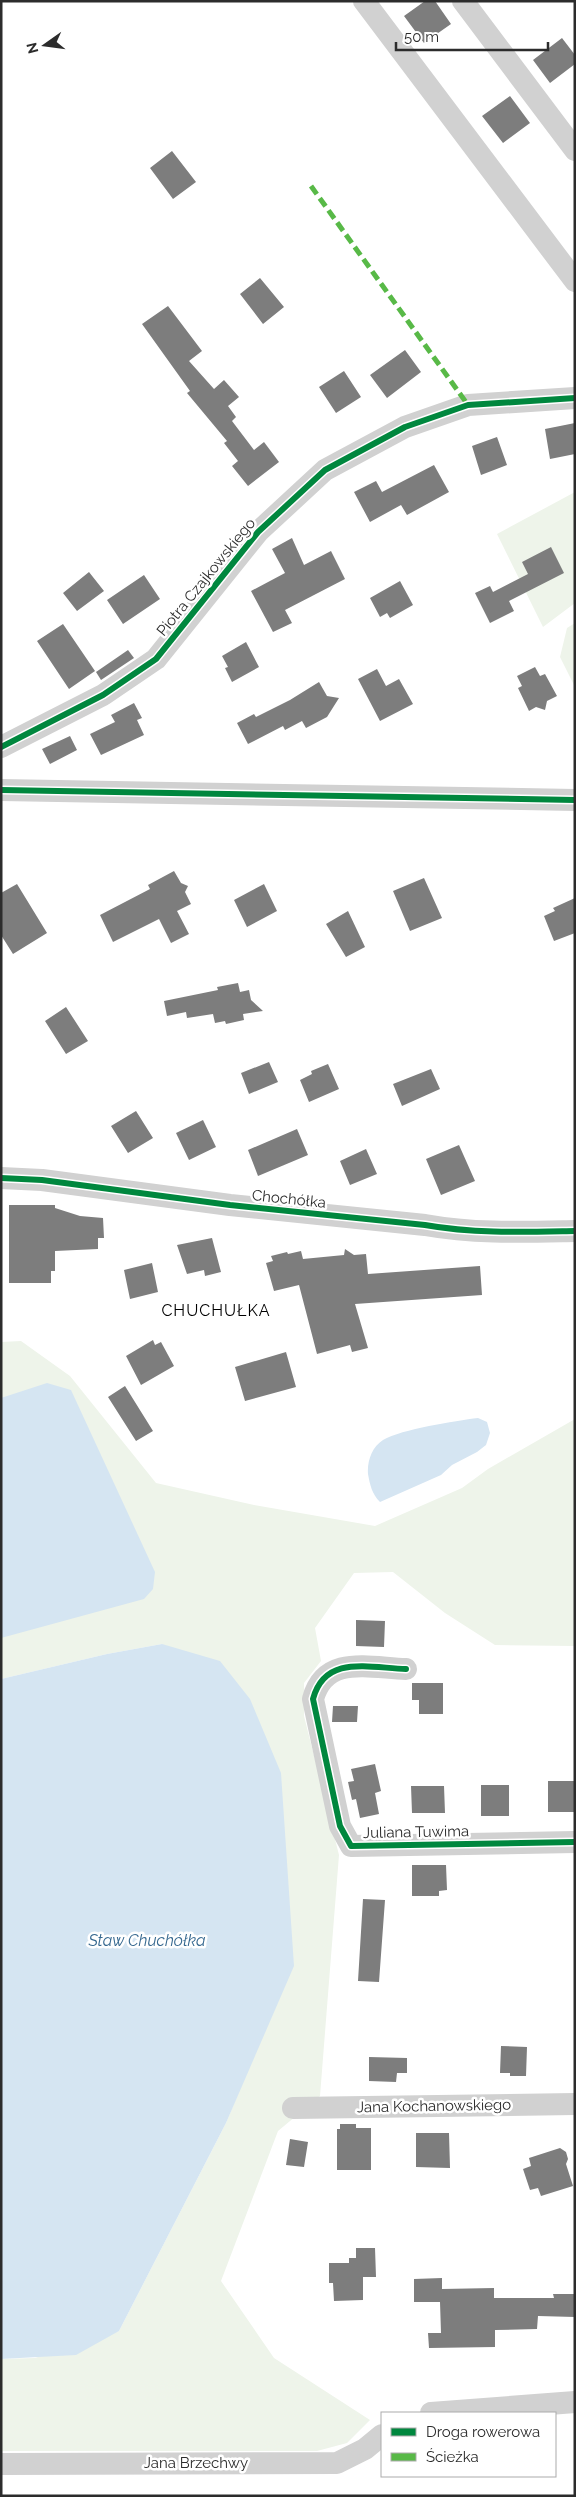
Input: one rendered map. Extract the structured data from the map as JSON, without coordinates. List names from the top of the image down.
{
  "streets": {
    "street": [
      "Piotra Czajkowskiego",
      "Chochółka",
      "Juliana Tuwima",
      "Jana Kochanowskiego",
      "Jana Brzechwy"
    ]
  },
  "districts": ["CHUCHUŁKA"],
  "water": ["Staw Chuchółka"],
  "legend": ["Droga rowerowa", "Ścieżka"],
  "scale_bar": "50 m",
  "north": "left"
}
